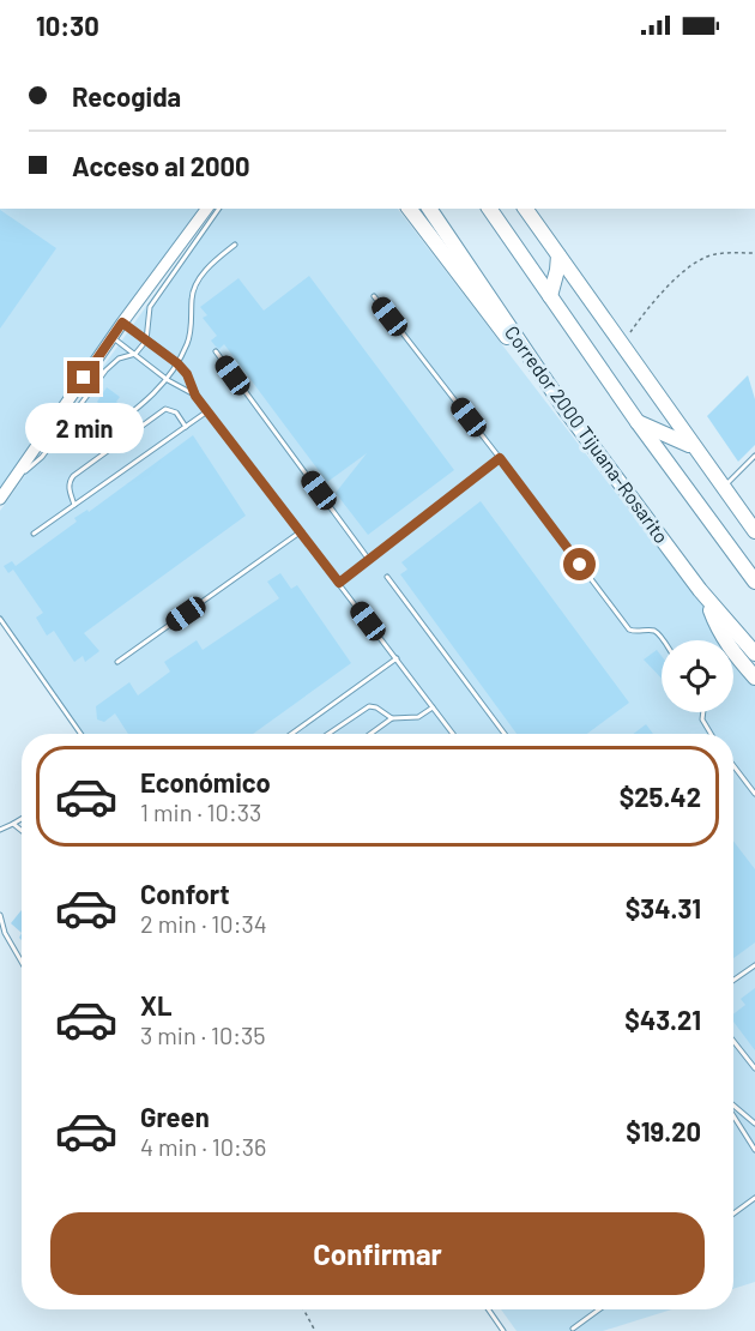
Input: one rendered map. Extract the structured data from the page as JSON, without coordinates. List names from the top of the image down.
{
  "streets": {
    "highway": ["Corredor 2000 Tijuana-Rosarito"]
  },
  "page": {
    "status": "10:30",
    "banner": ["Recogida", "Acceso al 2000"],
    "bubble": "2 min",
    "list": [
      {
        "name": "Económico",
        "note": "1 min · 10:33",
        "value": "$25.42"
      },
      {
        "name": "Confort",
        "note": "2 min · 10:34",
        "value": "$34.31"
      },
      {
        "name": "XL",
        "note": "3 min · 10:35",
        "value": "$43.21"
      },
      {
        "name": "Green",
        "note": "4 min · 10:36",
        "value": "$19.20"
      }
    ],
    "buttons": "Confirmar"
  }
}
